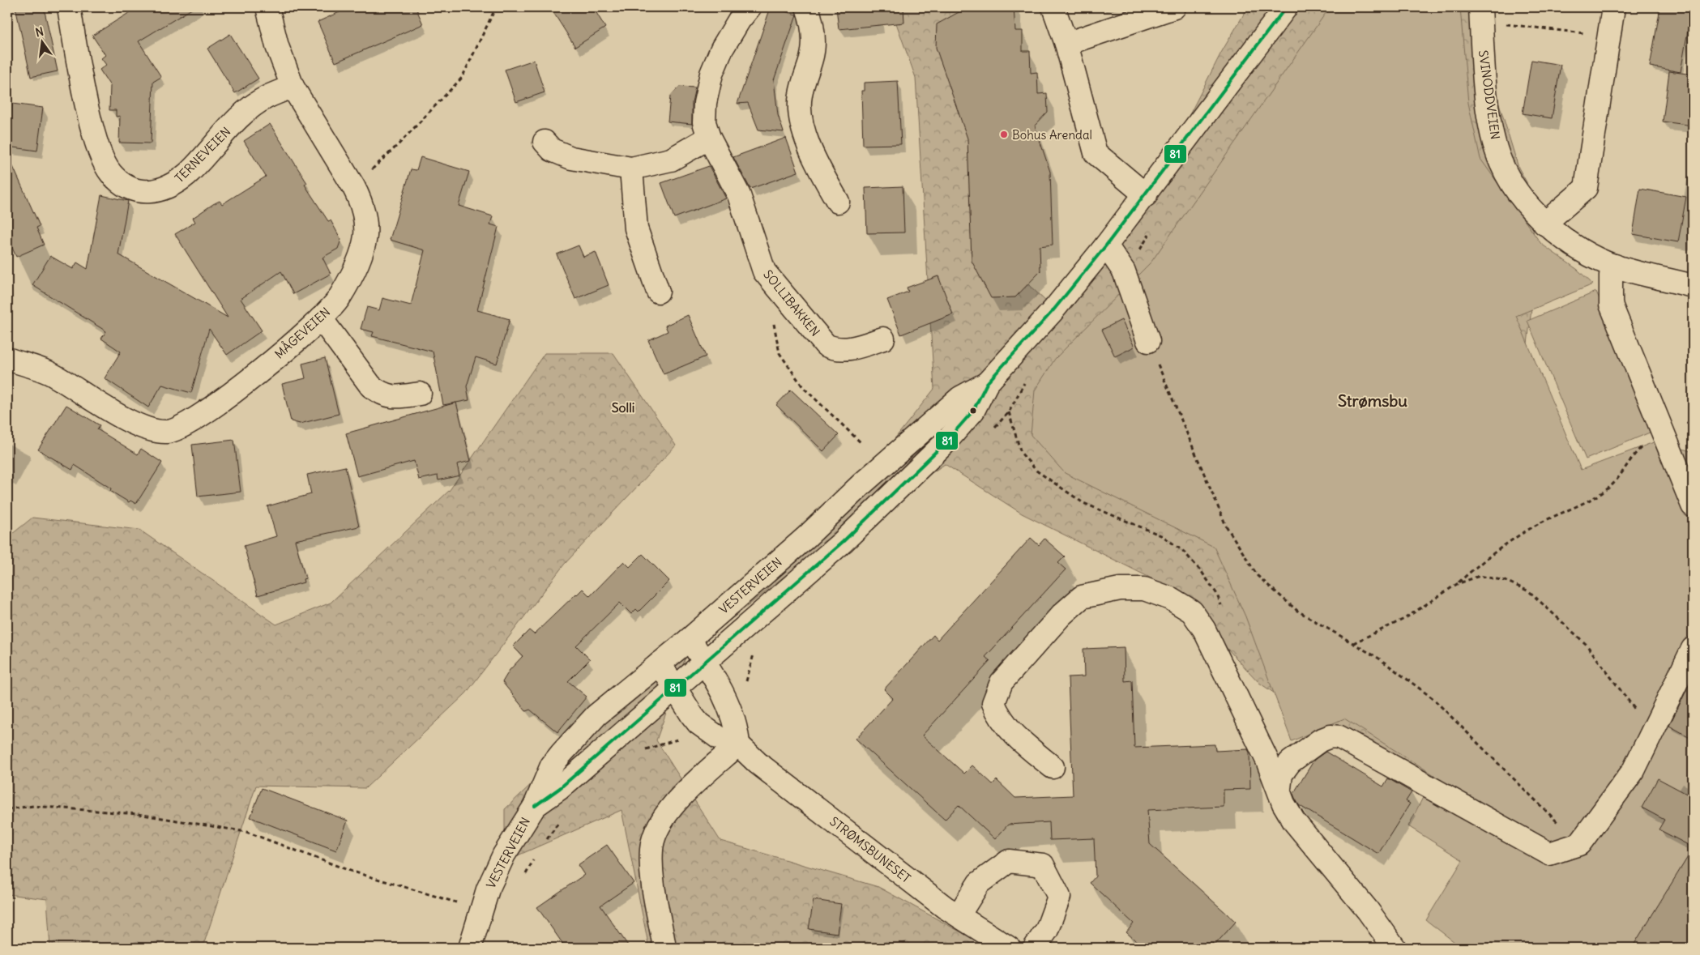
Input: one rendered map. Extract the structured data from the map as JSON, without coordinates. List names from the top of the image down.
{
  "streets": {
    "street": [
      "SVINODDVEIEN",
      "TERNEVEIEN",
      "SOLLIBAKKEN",
      "MÅGEVEIEN",
      "VESTERVEIEN",
      "STRØMSBUNESET"
    ]
  },
  "crossings": [
    ["TERNEVEIEN", "MÅGEVEIEN"],
    ["VESTERVEIEN", "STRØMSBUNESET"]
  ],
  "districts": ["Strømsbu", "Solli"],
  "places": ["Bohus Arendal"],
  "lines": ["transit line 81"],
  "north": "top"
}
